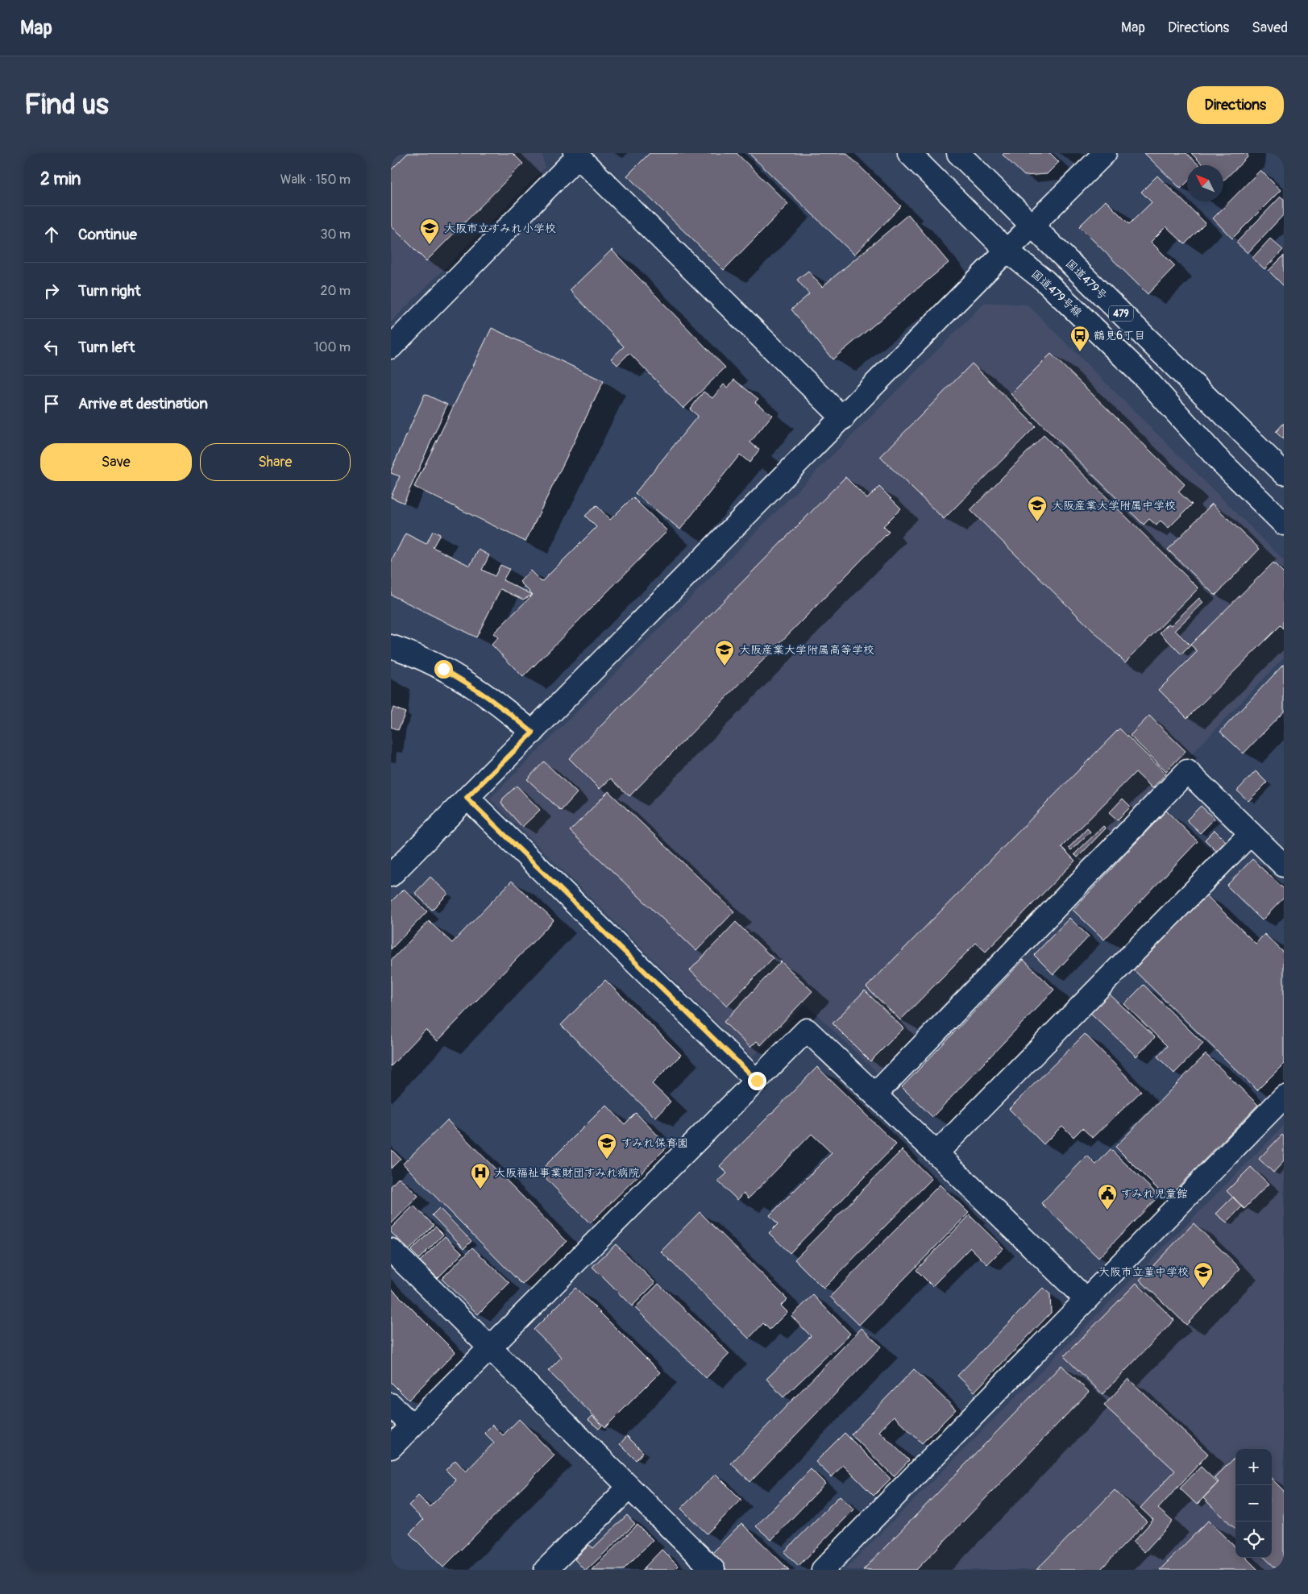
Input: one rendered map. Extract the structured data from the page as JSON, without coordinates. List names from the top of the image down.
{
  "streets": {
    "main road": ["国道479号", "国道479号線", "479"]
  },
  "places": {
    "school or university": [
      "大阪市立すみれ小学校",
      "大阪産業大学附属中学校",
      "大阪産業大学附属高等学校",
      "すみれ保育園",
      "大阪市立菫中学校"
    ],
    "bus stop": ["鶴見6丁目"],
    "hospital": ["大阪福祉事業財団すみれ病院"],
    "public building": ["すみれ児童館"]
  },
  "north": "top left",
  "page": {
    "header": "Map",
    "nav": ["Map", "Directions", "Saved"],
    "buttons": [
      "Directions",
      ["Save", "Share"]
    ],
    "title": "Find us",
    "heading": ["2 min", "Walk · 150 m"],
    "list": [
      ["Continue", "30 m"],
      ["Turn right", "20 m"],
      ["Turn left", "100 m"],
      "Arrive at destination"
    ],
    "map_buttons": ["+", "−"]
  }
}
